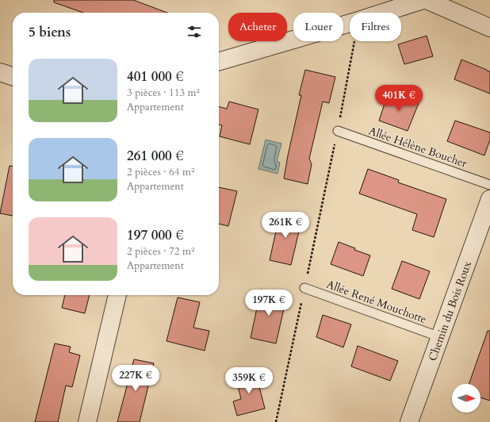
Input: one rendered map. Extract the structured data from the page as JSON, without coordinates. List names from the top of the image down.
{
  "streets": {
    "street": ["Chemin du Bois Roux"],
    "lane": ["Allée Hélène Boucher", "Allée René Mouchotte"]
  },
  "crossings": [
    ["Allée René Mouchotte", "Chemin du Bois Roux"]
  ],
  "north": "right",
  "page": {
    "chip": ["Acheter", "Louer", "Filtres"],
    "heading": "5 biens",
    "list": [
      {
        "name": "401 000 €",
        "note": "3 pièces · 113 m² · Appartement"
      },
      {
        "name": "261 000 €",
        "note": "2 pièces · 64 m² · Appartement"
      },
      {
        "name": "197 000 €",
        "note": "2 pièces · 72 m² · Appartement"
      }
    ],
    "price": [
      "401K €",
      "261K €",
      "197K €",
      "227K €",
      "359K €"
    ]
  }
}
